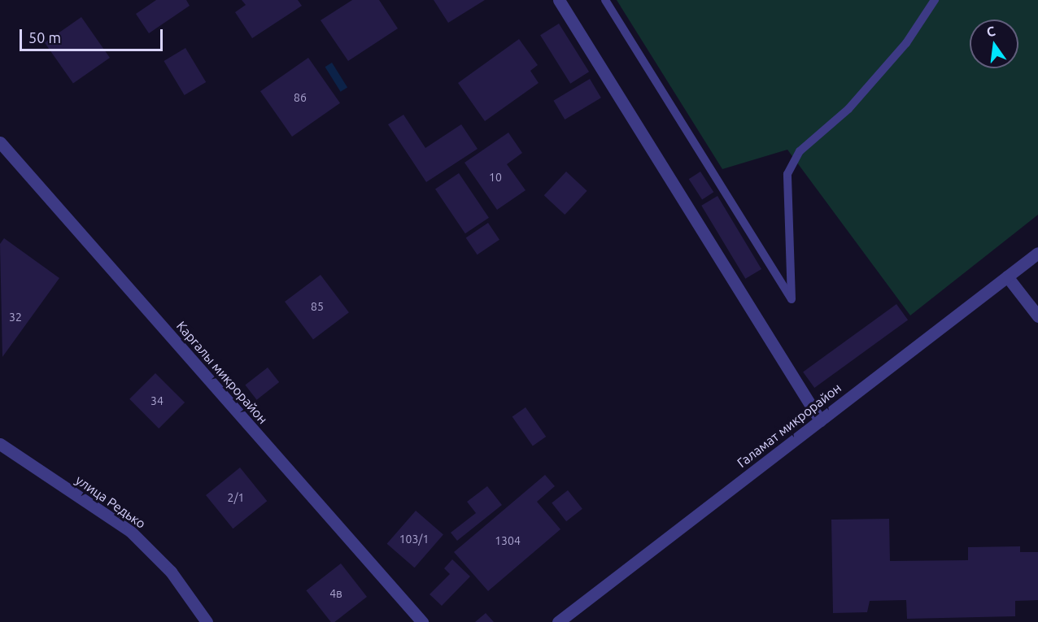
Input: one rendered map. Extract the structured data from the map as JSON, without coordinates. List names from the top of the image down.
{
  "streets": {
    "street": ["Каргалы микрорайон", "Галамат микрорайон", "улица Редько"]
  },
  "house_numbers": [
    "86",
    "10",
    "85",
    "32",
    "34",
    "2/1",
    "103/1",
    "1304",
    "4в"
  ],
  "scale_bar": "50 m",
  "north": "top"
}
